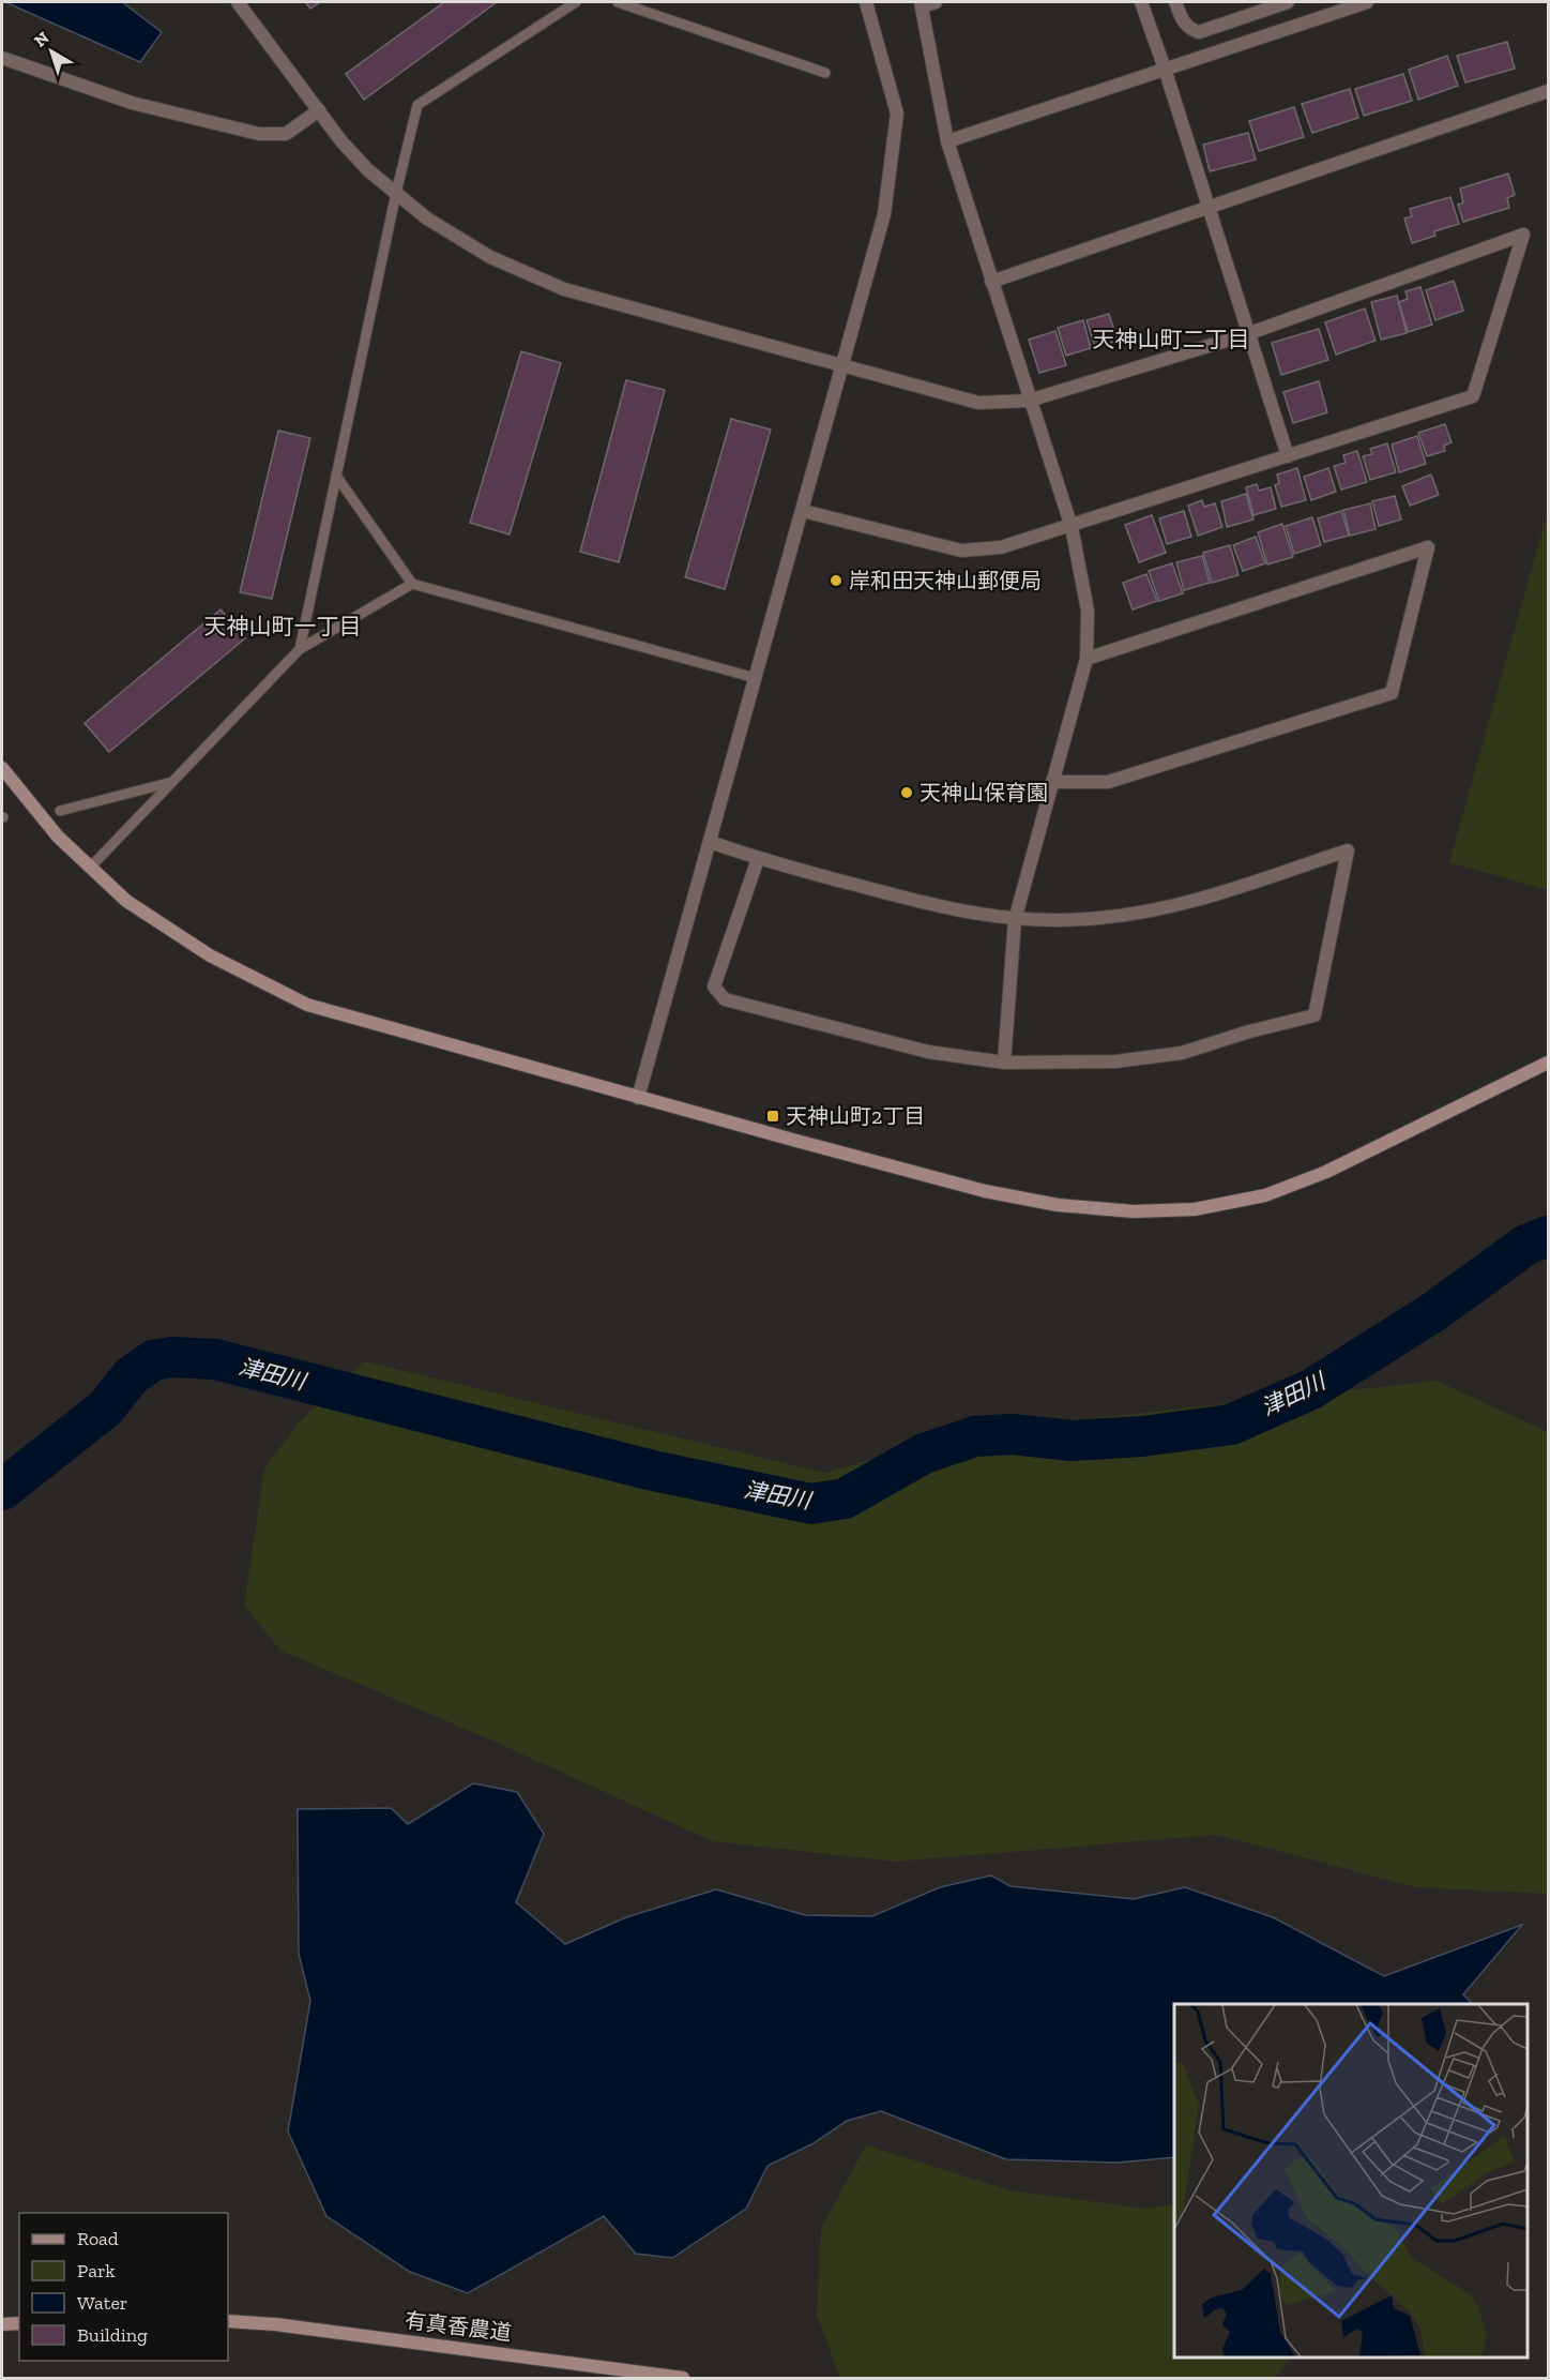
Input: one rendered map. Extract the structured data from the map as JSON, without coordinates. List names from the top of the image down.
{
  "streets": {
    "street": ["有真香農道"]
  },
  "districts": ["天神山町二丁目", "天神山町一丁目"],
  "water": ["津田川"],
  "places": {
    "other": ["岸和田天神山郵便局", "天神山保育園"],
    "transit": ["天神山町2丁目"]
  },
  "legend": [
    "Road",
    "Park",
    "Water",
    "Building"
  ],
  "north": "top left"
}
